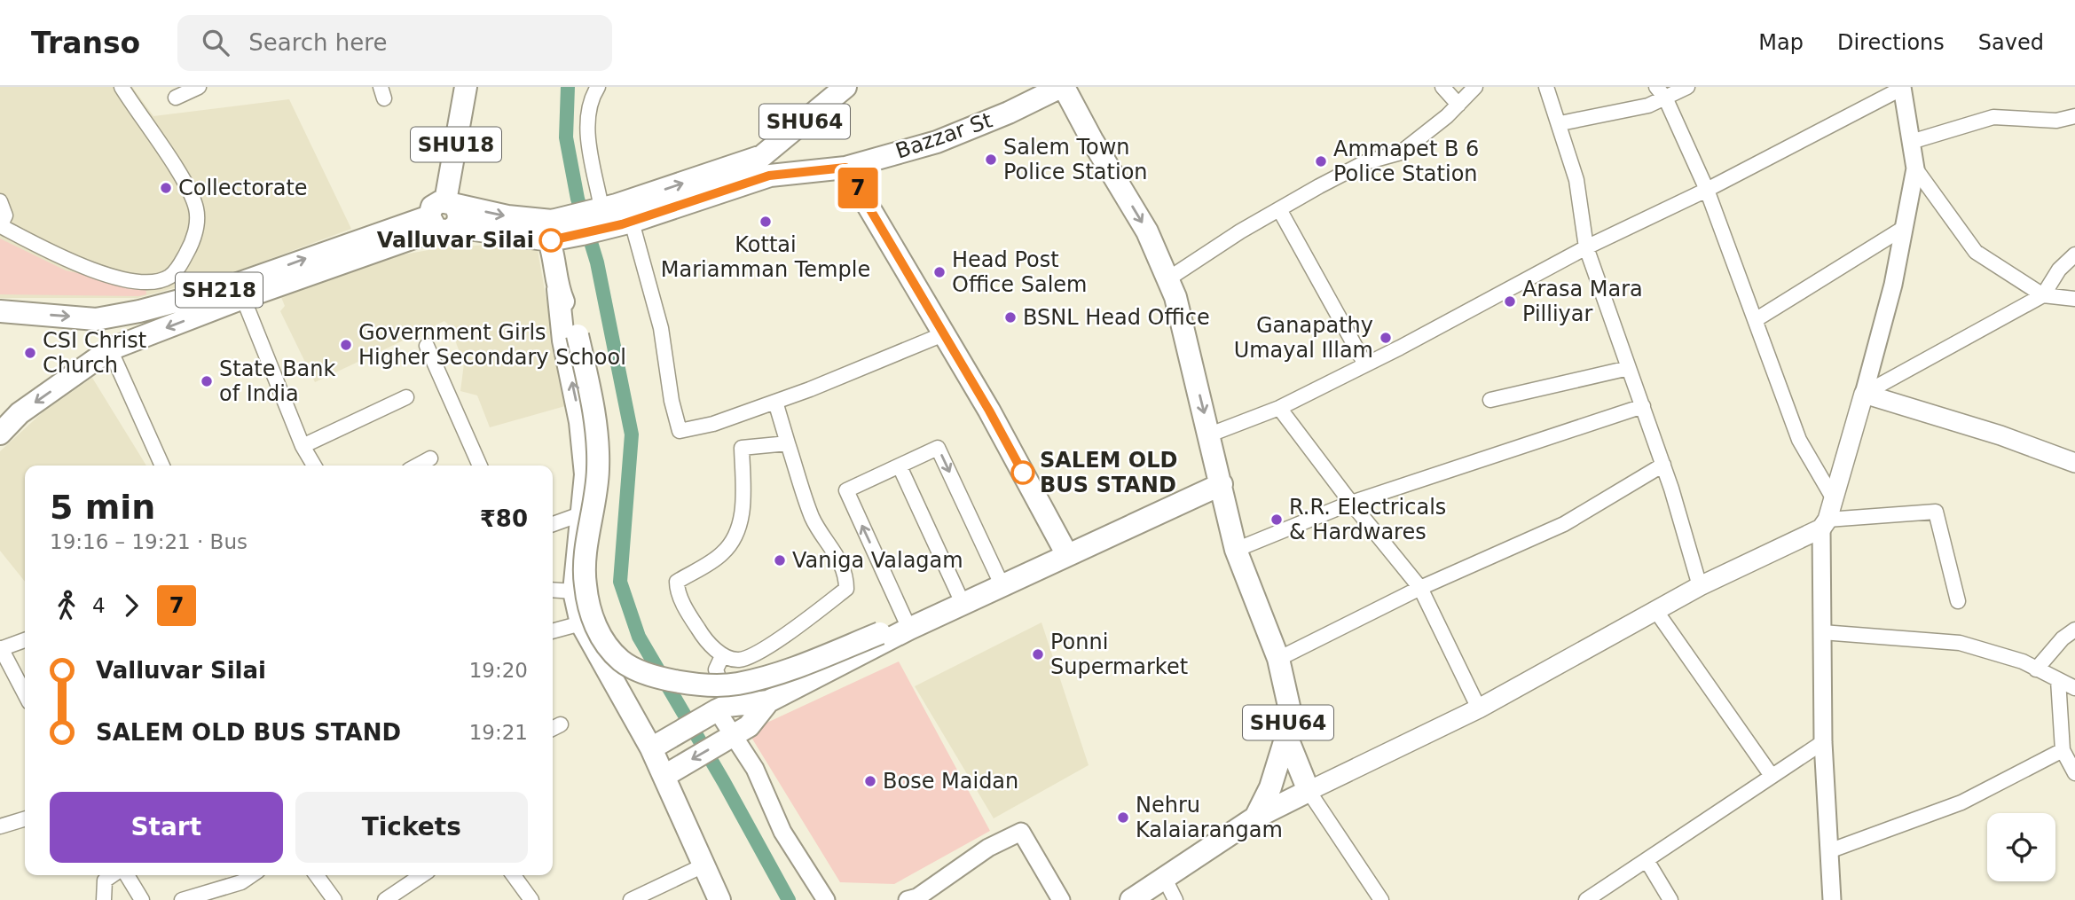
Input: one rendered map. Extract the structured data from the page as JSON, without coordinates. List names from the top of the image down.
{
  "streets": {
    "main road": [
      "SHU64",
      "Bazzar St",
      "SHU18",
      "SH218"
    ]
  },
  "crossings": [
    ["SHU64", "Bazzar St"],
    ["SHU64", "SH218"],
    ["SHU18", "SH218"]
  ],
  "places": [
    "Salem Town Police Station",
    "Ammapet B 6 Police Station",
    "Collectorate",
    "Kottai Mariamman Temple",
    "Valluvar Silai",
    "Head Post Office Salem",
    "Arasa Mara Pilliyar",
    "BSNL Head Office",
    "Ganapathy Umayal Illam",
    "Government Girls Higher Secondary School",
    "CSI Christ Church",
    "State Bank of India",
    "SALEM OLD BUS STAND",
    "R.R. Electricals & Hardwares",
    "Vaniga Valagam",
    "Ponni Supermarket",
    "Bose Maidan",
    "Nehru Kalaiarangam"
  ],
  "lines": ["bus line 7"],
  "page": {
    "header": "Transo",
    "search": "Search here",
    "nav": ["Map", "Directions", "Saved"],
    "on_map": "7",
    "heading": ["5 min", "19:16 – 19:21 · Bus", "₹80"],
    "legs": ["4", "7"],
    "list": [
      {
        "name": "Valluvar Silai",
        "value": "19:20"
      },
      {
        "name": "SALEM OLD BUS STAND",
        "value": "19:21"
      }
    ],
    "buttons": ["Start", "Tickets"]
  }
}
